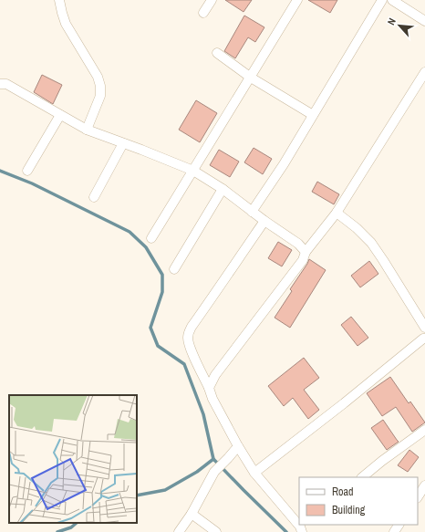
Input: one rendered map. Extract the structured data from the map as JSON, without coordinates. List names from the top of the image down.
{
  "legend": ["Road", "Building"],
  "north": "top left"
}
